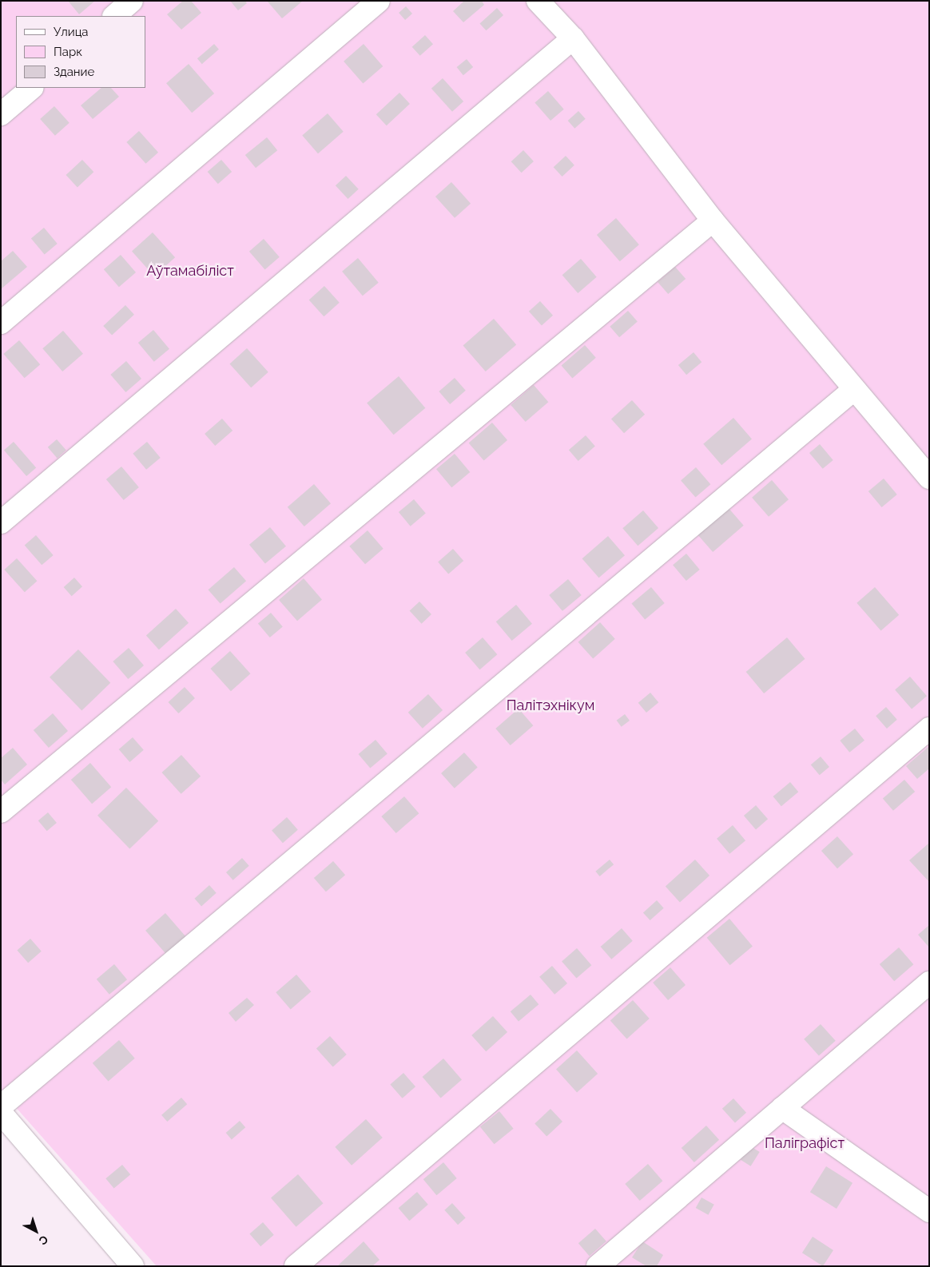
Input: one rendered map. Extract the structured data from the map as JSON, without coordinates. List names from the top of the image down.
{
  "parks": ["Аўтамабіліст", "Палітэхнікум", "Паліграфіст"],
  "legend": ["Улица", "Парк", "Здание"],
  "north": "bottom right"
}
